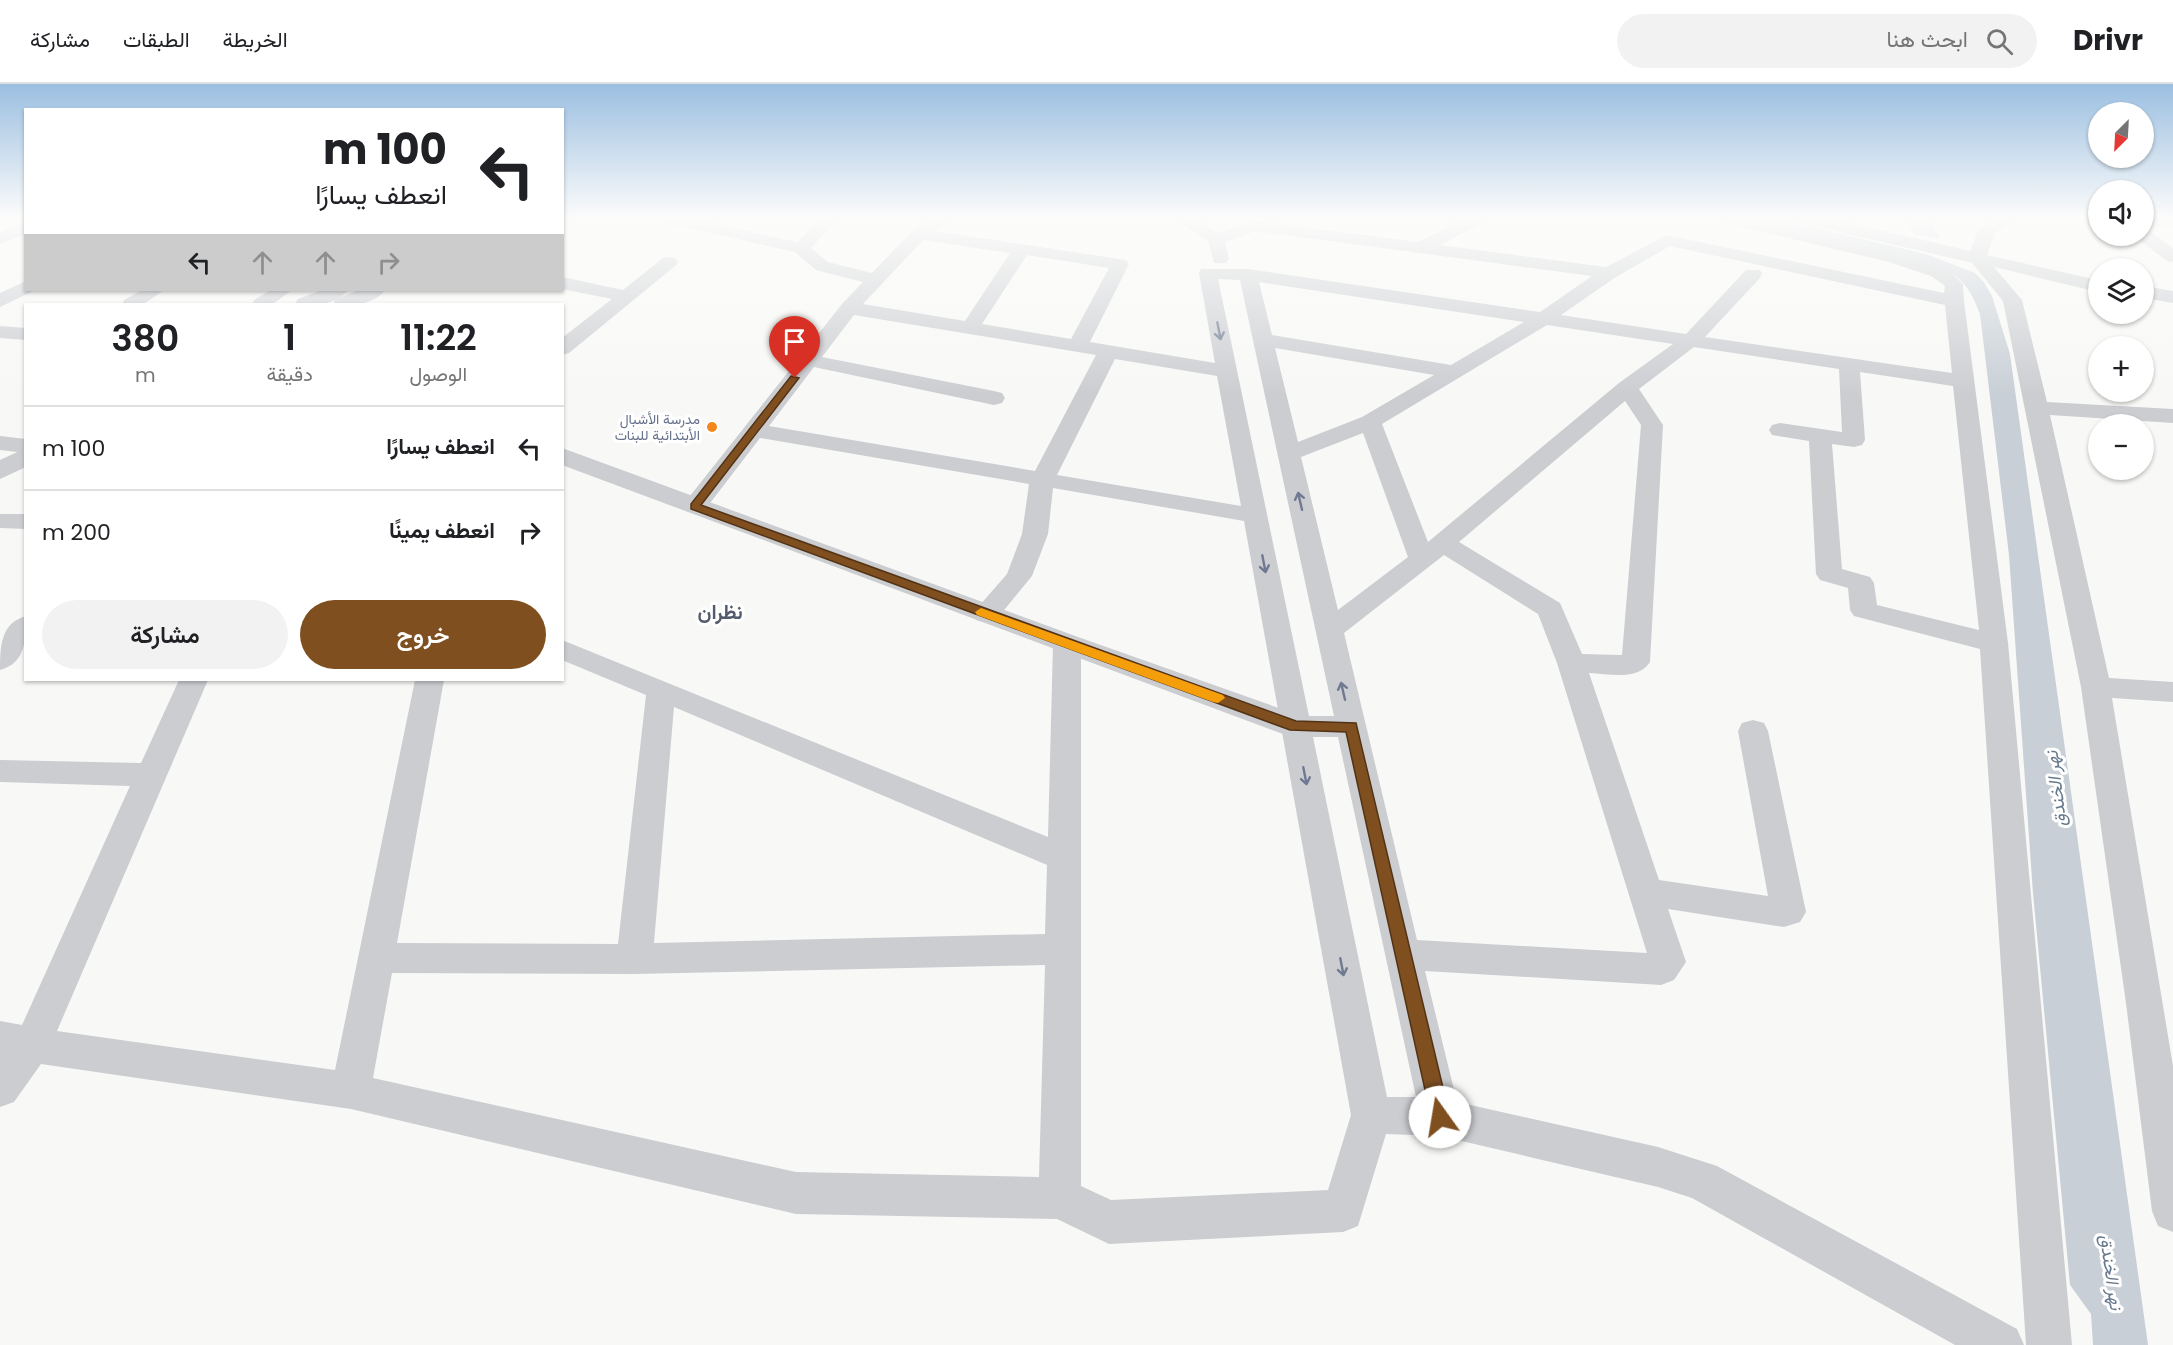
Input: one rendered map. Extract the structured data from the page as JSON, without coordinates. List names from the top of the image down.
{
  "districts": ["نظران"],
  "water": ["نهر الخندق"],
  "places": ["مدرسة الأشبال الأبتدائية للبنات"],
  "north": "bottom left",
  "page": {
    "header": "Drivr",
    "search": "ابحث هنا",
    "nav": ["الخريطة", "الطبقات", "مشاركة"],
    "map_buttons": ["+", "−"],
    "turn": ["100 m", "انعطف يسارًا"],
    "eta": [
      "11:22",
      "الوصول",
      "1",
      "دقيقة",
      "380",
      "m"
    ],
    "list": [
      {
        "name": "انعطف يسارًا",
        "value": "100 m"
      },
      {
        "name": "انعطف يمينًا",
        "value": "200 m"
      }
    ],
    "buttons": ["خروج", "مشاركة"]
  }
}
